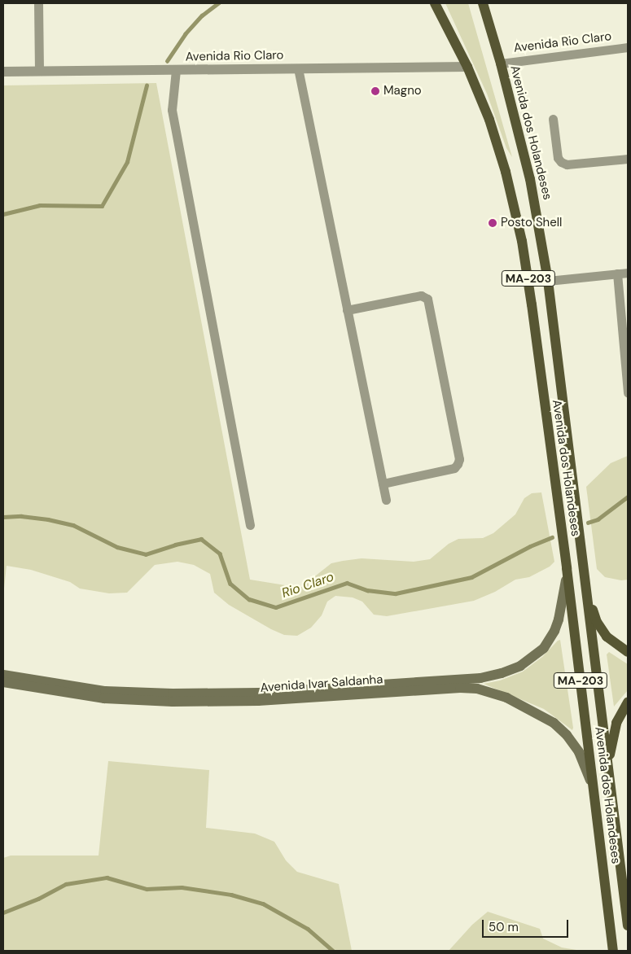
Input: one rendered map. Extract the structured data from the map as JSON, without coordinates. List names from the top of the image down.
{
  "streets": {
    "main road": ["Avenida dos Holandeses", "MA-203", "Avenida Ivar Saldanha"],
    "street": ["Avenida Rio Claro"]
  },
  "crossings": [
    ["Avenida Rio Claro", "Avenida dos Holandeses"],
    ["Avenida dos Holandeses", "Avenida Ivar Saldanha"]
  ],
  "water": ["Rio Claro"],
  "places": ["Magno", "Posto Shell"],
  "scale_bar": "50 m"
}
